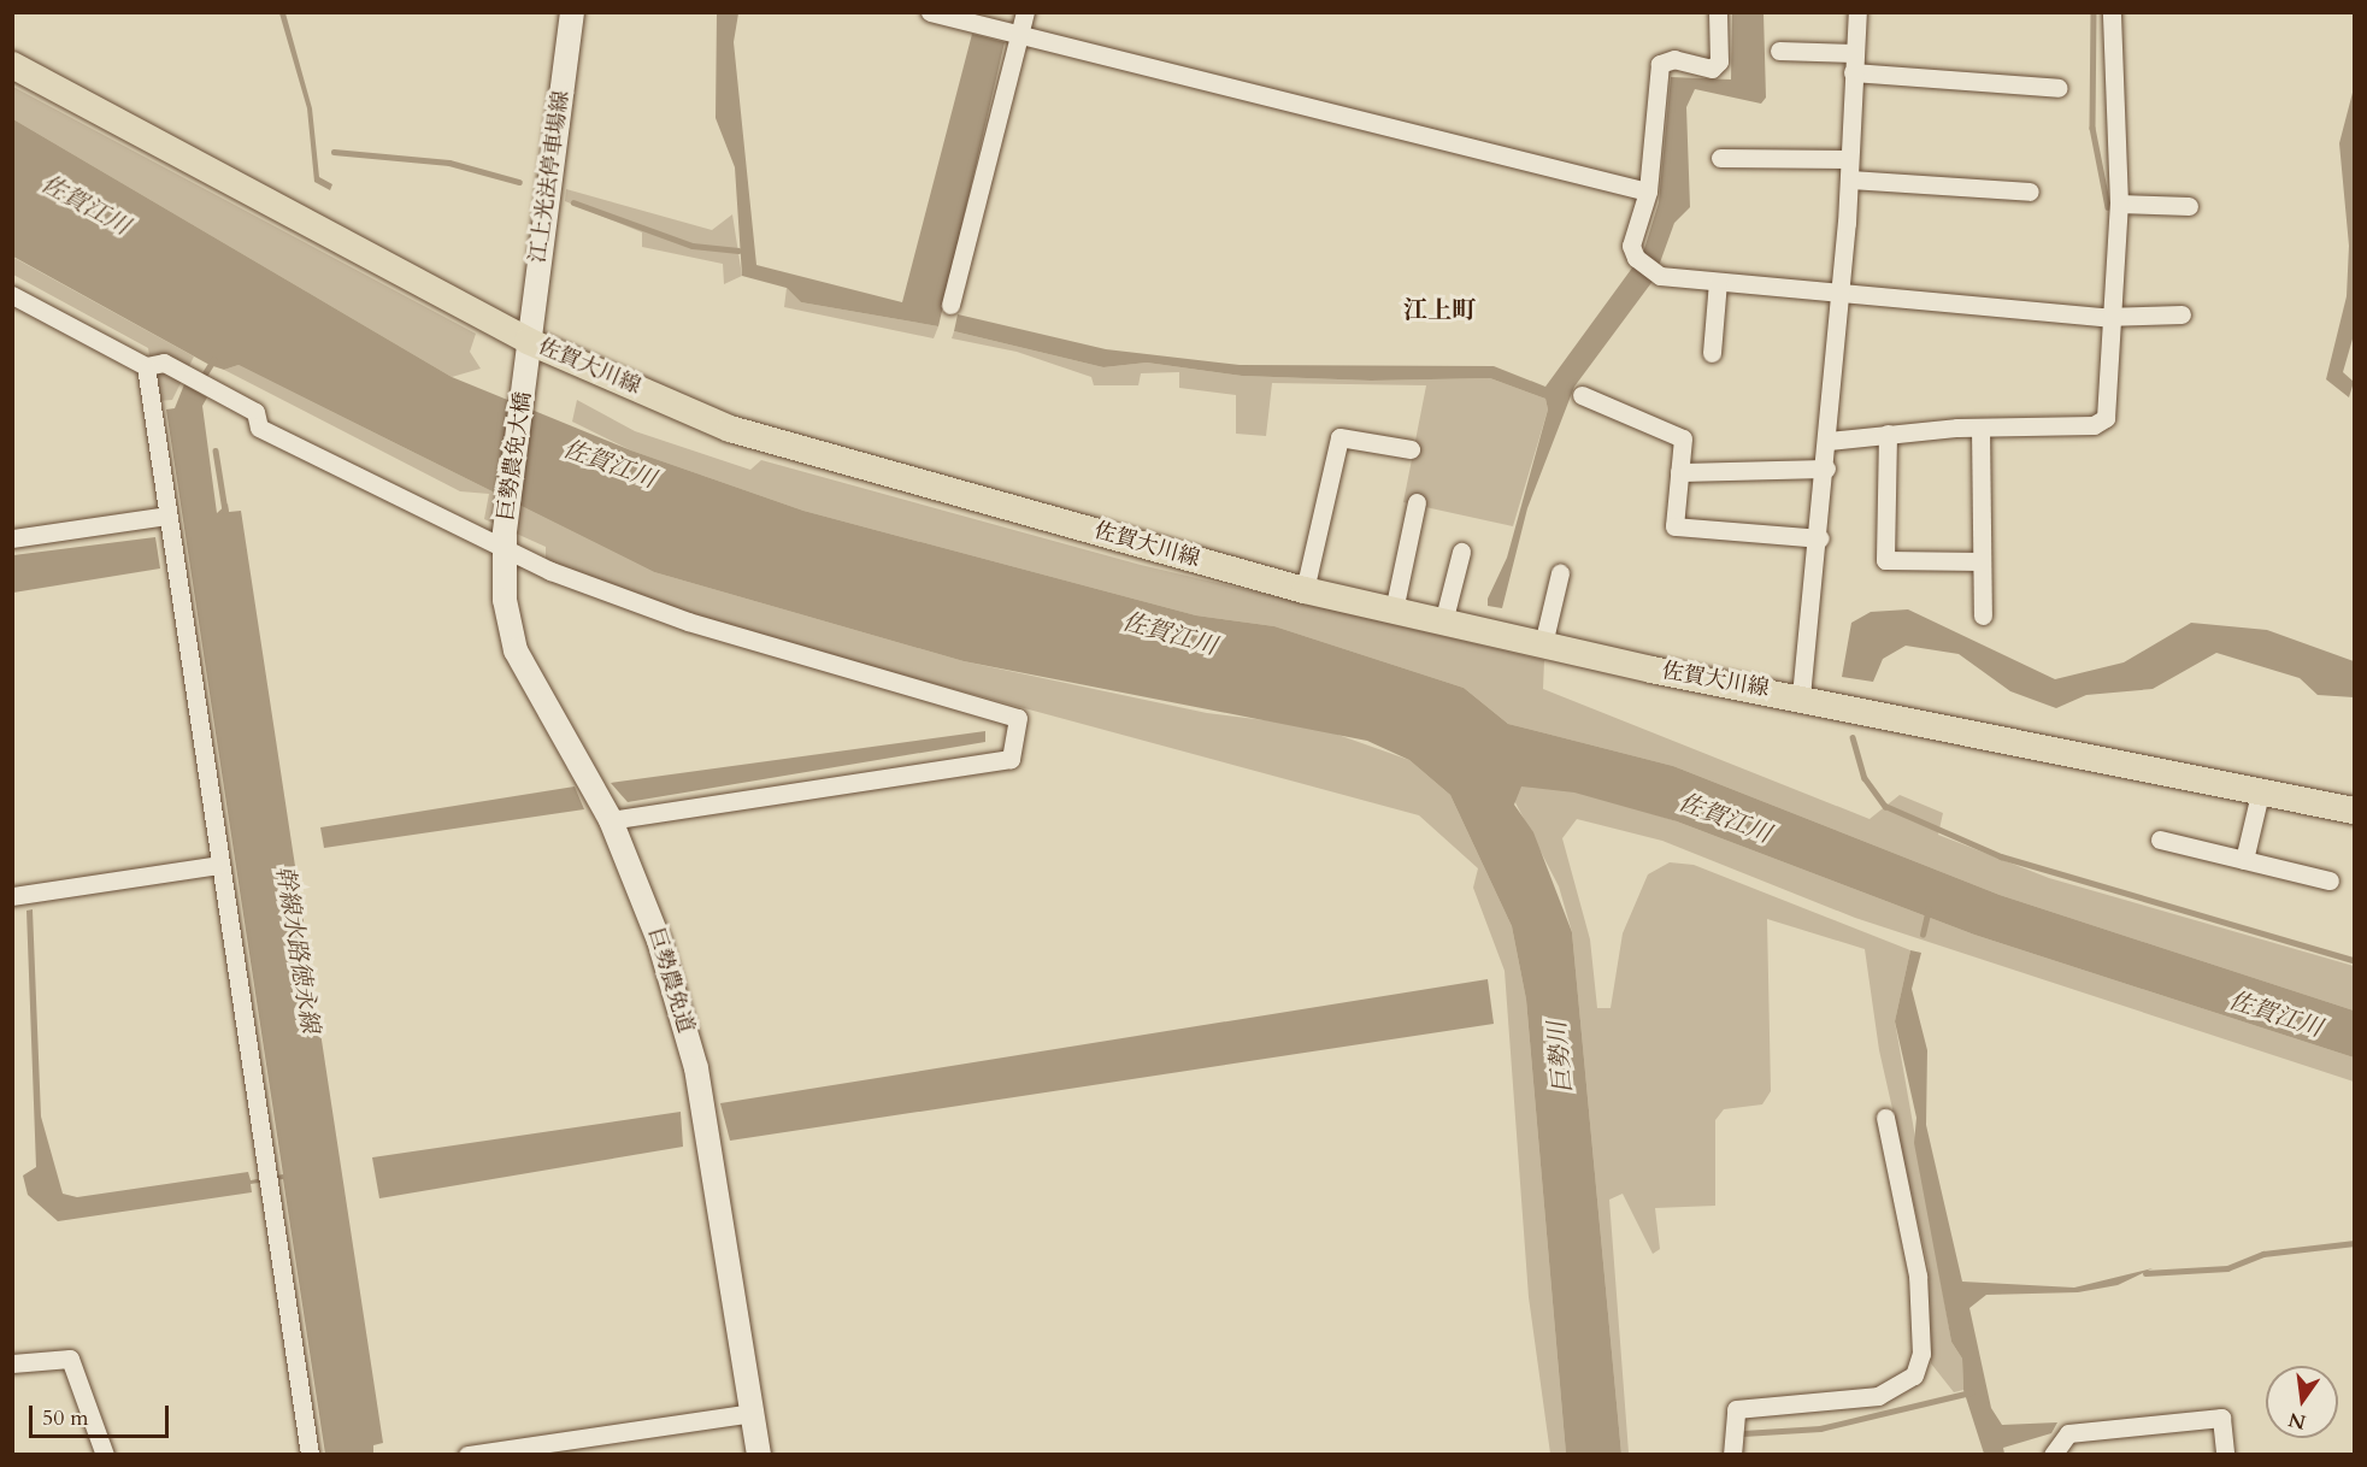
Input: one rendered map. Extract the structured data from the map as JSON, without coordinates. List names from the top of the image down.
{
  "streets": {
    "main road": ["佐賀大川線"],
    "street": ["江上光法停車場線", "巨勢農免大橋", "巨勢農免道"]
  },
  "crossings": [
    ["江上光法停車場線", "佐賀大川線"],
    ["江上光法停車場線", "巨勢農免大橋"],
    ["巨勢農免大橋", "巨勢農免道"]
  ],
  "districts": ["江上町"],
  "water": ["佐賀江川", "幹線水路徳永線", "巨勢川"],
  "scale_bar": "50 m",
  "north": "bottom"
}
